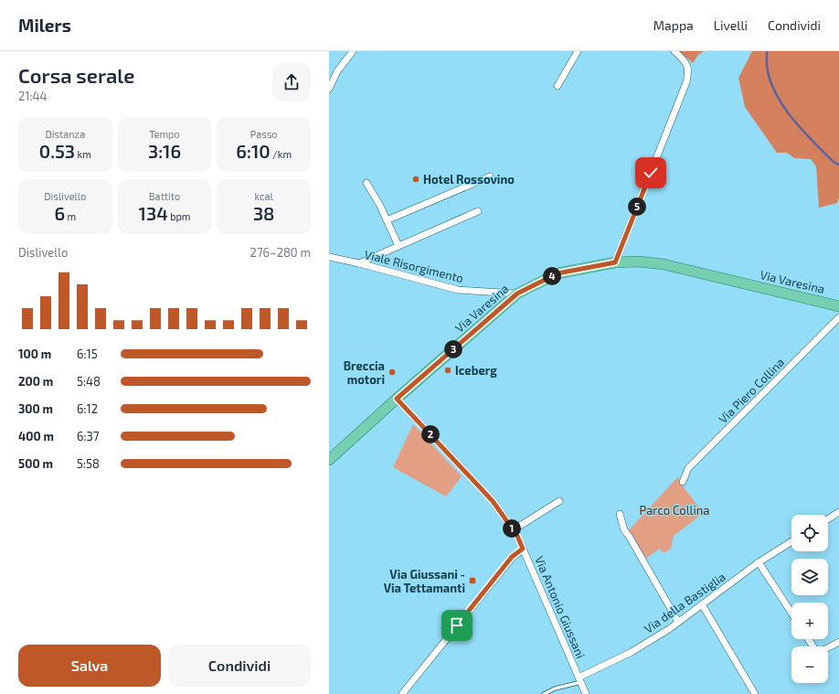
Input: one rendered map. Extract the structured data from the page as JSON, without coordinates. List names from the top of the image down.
{
  "streets": {
    "main road": ["Via Varesina"],
    "street": [
      "Viale Risorgimento",
      "Via Piero Collina",
      "Via della Bastiglia",
      "Via Antonio Giussani"
    ]
  },
  "crossings": [
    ["Viale Risorgimento", "Via Varesina"],
    ["Via Varesina", "Via Antonio Giussani"],
    ["Via della Bastiglia", "Via Antonio Giussani"]
  ],
  "parks": ["Parco Collina"],
  "places": {
    "other": ["Hotel Rossovino", "Iceberg", "Breccia motori"],
    "transit": ["Via Giussani - Via Tettamanti"]
  },
  "page": {
    "header": "Milers",
    "nav": ["Mappa", "Livelli", "Condividi"],
    "heading": ["Corsa serale", "21:44"],
    "stats": [
      ["Distanza", "0.53 km"],
      ["Tempo", "3:16"],
      ["Passo", "6:10 /km"],
      ["Dislivello", "6 m"],
      ["Battito", "134 bpm"],
      ["kcal", "38"]
    ],
    "pins": [
      "5",
      "4",
      "3",
      "2",
      "1"
    ],
    "chart": ["Dislivello", "276–280 m"],
    "list": [
      {
        "name": "100 m",
        "note": "6:15"
      },
      {
        "name": "200 m",
        "note": "5:48"
      },
      {
        "name": "300 m",
        "note": "6:12"
      },
      {
        "name": "400 m",
        "note": "6:37"
      },
      {
        "name": "500 m",
        "note": "5:58"
      }
    ],
    "map_buttons": ["+", "−"],
    "buttons": ["Salva", "Condividi"]
  }
}
